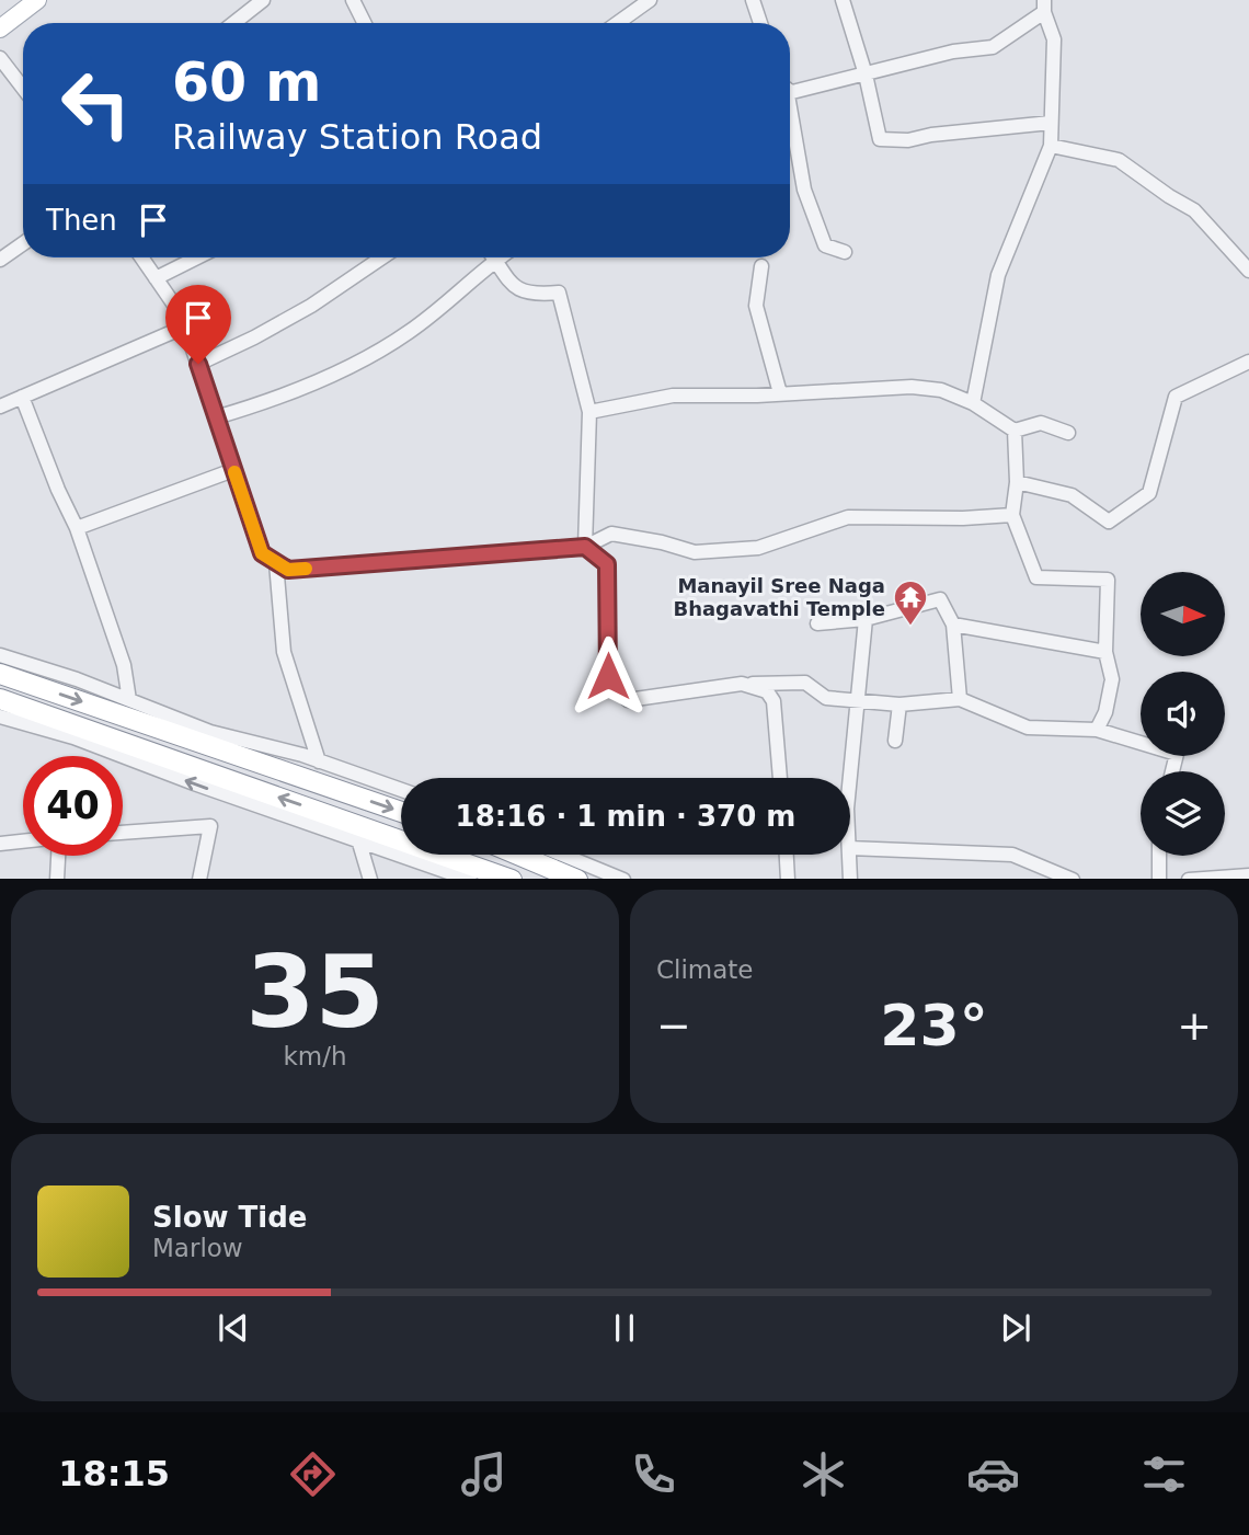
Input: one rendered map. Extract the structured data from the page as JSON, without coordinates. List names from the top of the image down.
{
  "places": {
    "temple": ["Manayil Sree Naga Bhagavathi Temple"]
  },
  "north": "right",
  "page": {
    "turn": ["60 m", "Railway Station Road"],
    "then": "Then",
    "limit": "40",
    "trip": "18:16 · 1 min · 370 m",
    "tile": [
      ["35", "km/h"],
      "Climate"
    ],
    "heat": ["−", "23°", "+"],
    "song": ["Slow Tide", "Marlow"],
    "tabs": "18:15"
  }
}
